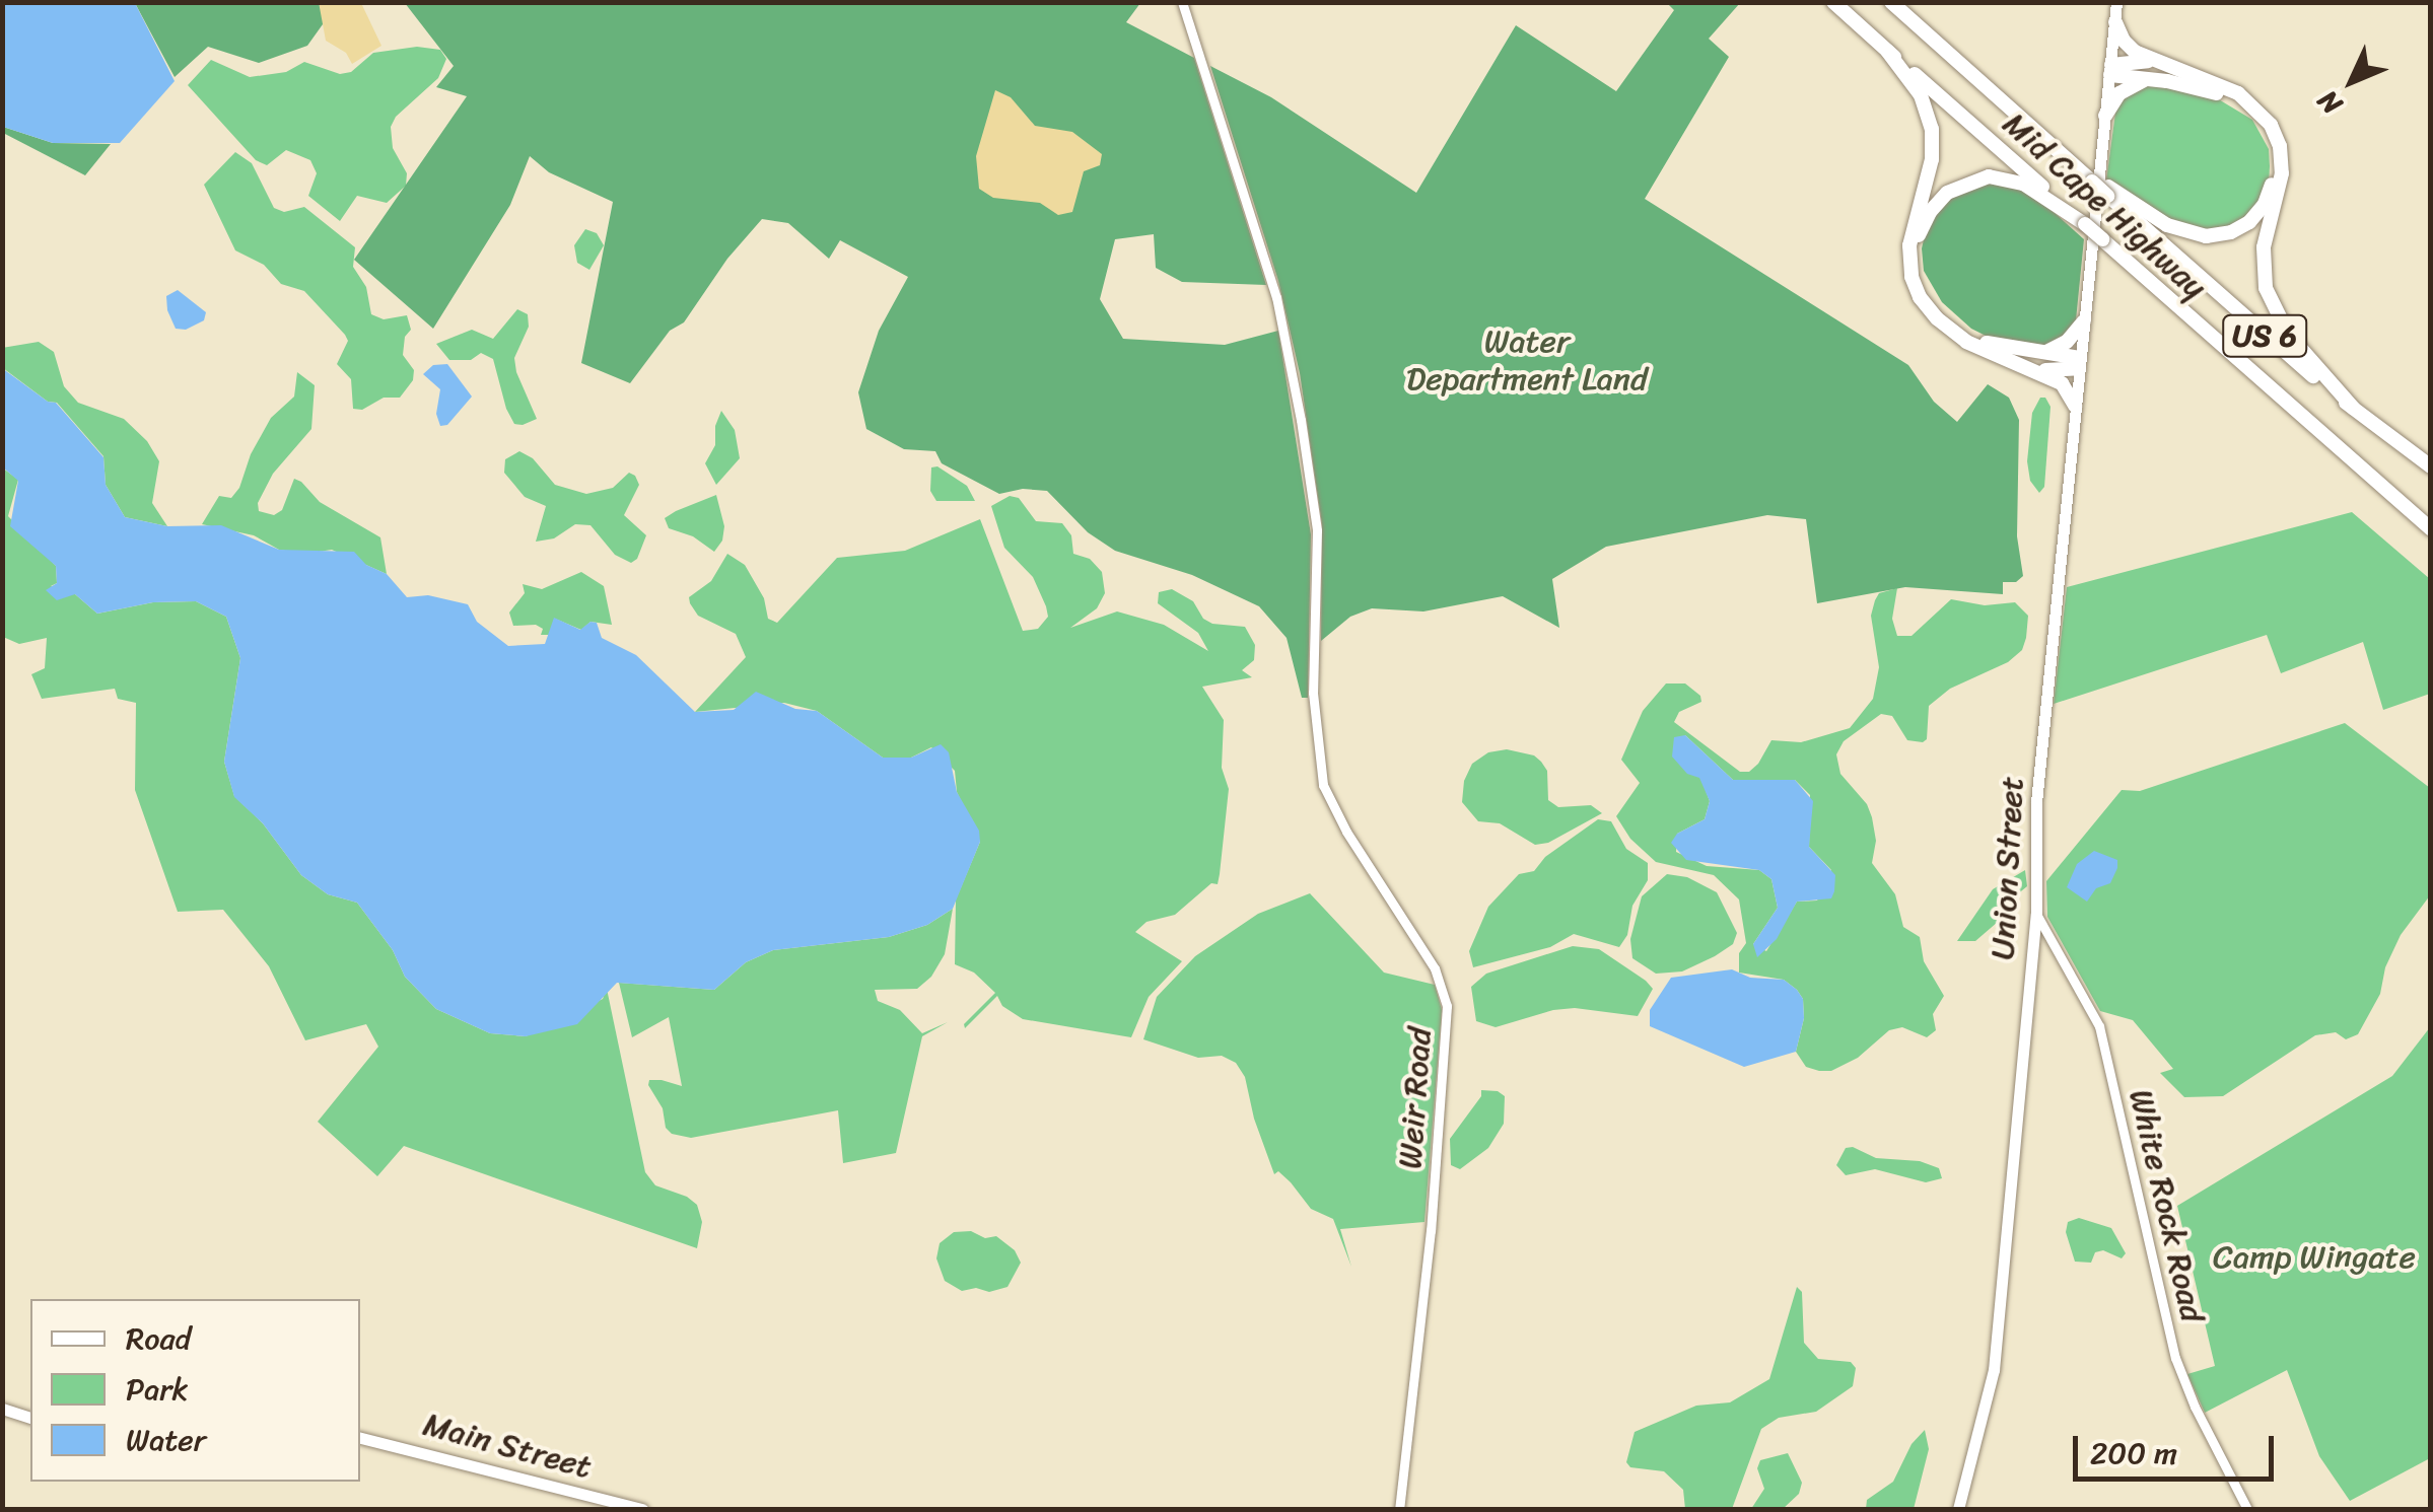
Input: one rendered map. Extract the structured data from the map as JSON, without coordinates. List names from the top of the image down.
{
  "streets": {
    "highway": ["Mid Cape Highway", "US 6"],
    "main road": ["Union Street", "Main Street"],
    "street": ["Weir Road", "White Rock Road"]
  },
  "crossings": [
    ["Mid Cape Highway", "Union Street"],
    ["Union Street", "White Rock Road"]
  ],
  "parks": ["Water Department Land", "Camp Wingate"],
  "legend": ["Road", "Park", "Water"],
  "scale_bar": "200 m",
  "north": "bottom left"
}
